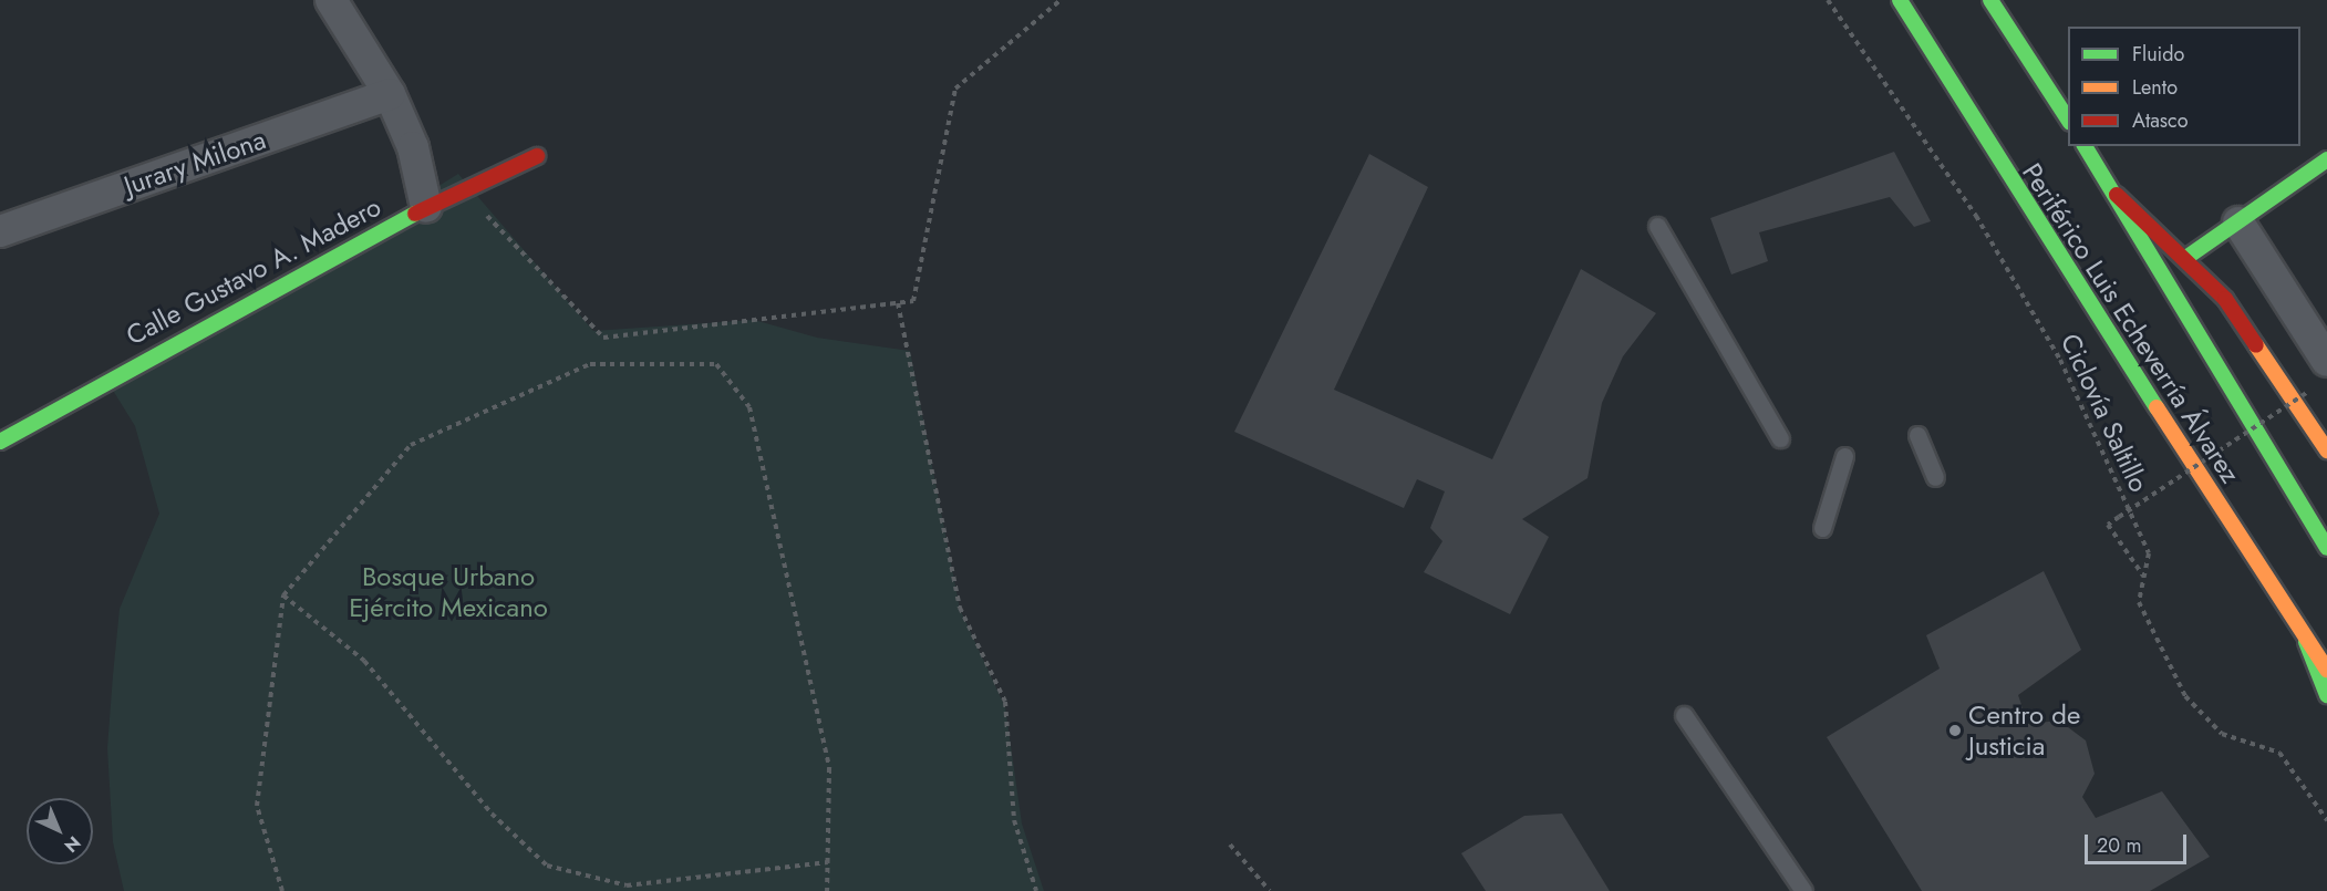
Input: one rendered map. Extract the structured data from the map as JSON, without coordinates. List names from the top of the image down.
{
  "streets": {
    "main road": ["Calle Gustavo A. Madero", "Periférico Luis Echeverría Álvarez"],
    "street": ["Jurary Milona"],
    "path": ["Ciclovía Saltillo"]
  },
  "parks": ["Bosque Urbano Ejército Mexicano"],
  "places": ["Centro de Justicia"],
  "legend": ["Fluido", "Lento", "Atasco"],
  "scale_bar": "20 m",
  "north": "bottom right"
}
